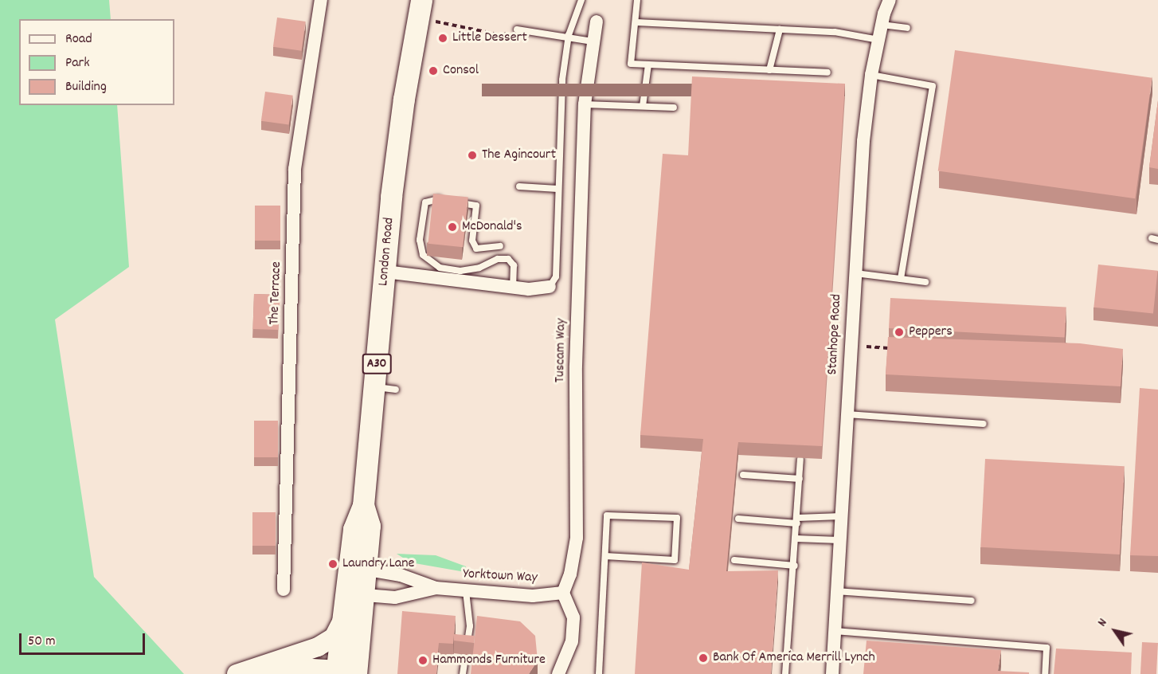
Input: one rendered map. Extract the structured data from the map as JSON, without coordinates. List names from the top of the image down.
{
  "streets": {
    "main road": ["London Road", "A30"],
    "street": [
      "The Terrace",
      "Stanhope Road",
      "Tuscam Way",
      "Yorktown Way"
    ]
  },
  "crossings": [
    ["London Road", "Yorktown Way"],
    ["Tuscam Way", "Yorktown Way"]
  ],
  "places": [
    "Little Dessert",
    "Consol",
    "The Agincourt",
    "McDonald's",
    "Peppers",
    "Laundry Lane",
    "Bank Of America Merrill Lynch",
    "Hammonds Furniture"
  ],
  "legend": ["Road", "Park", "Building"],
  "scale_bar": "50 m",
  "north": "top left"
}
